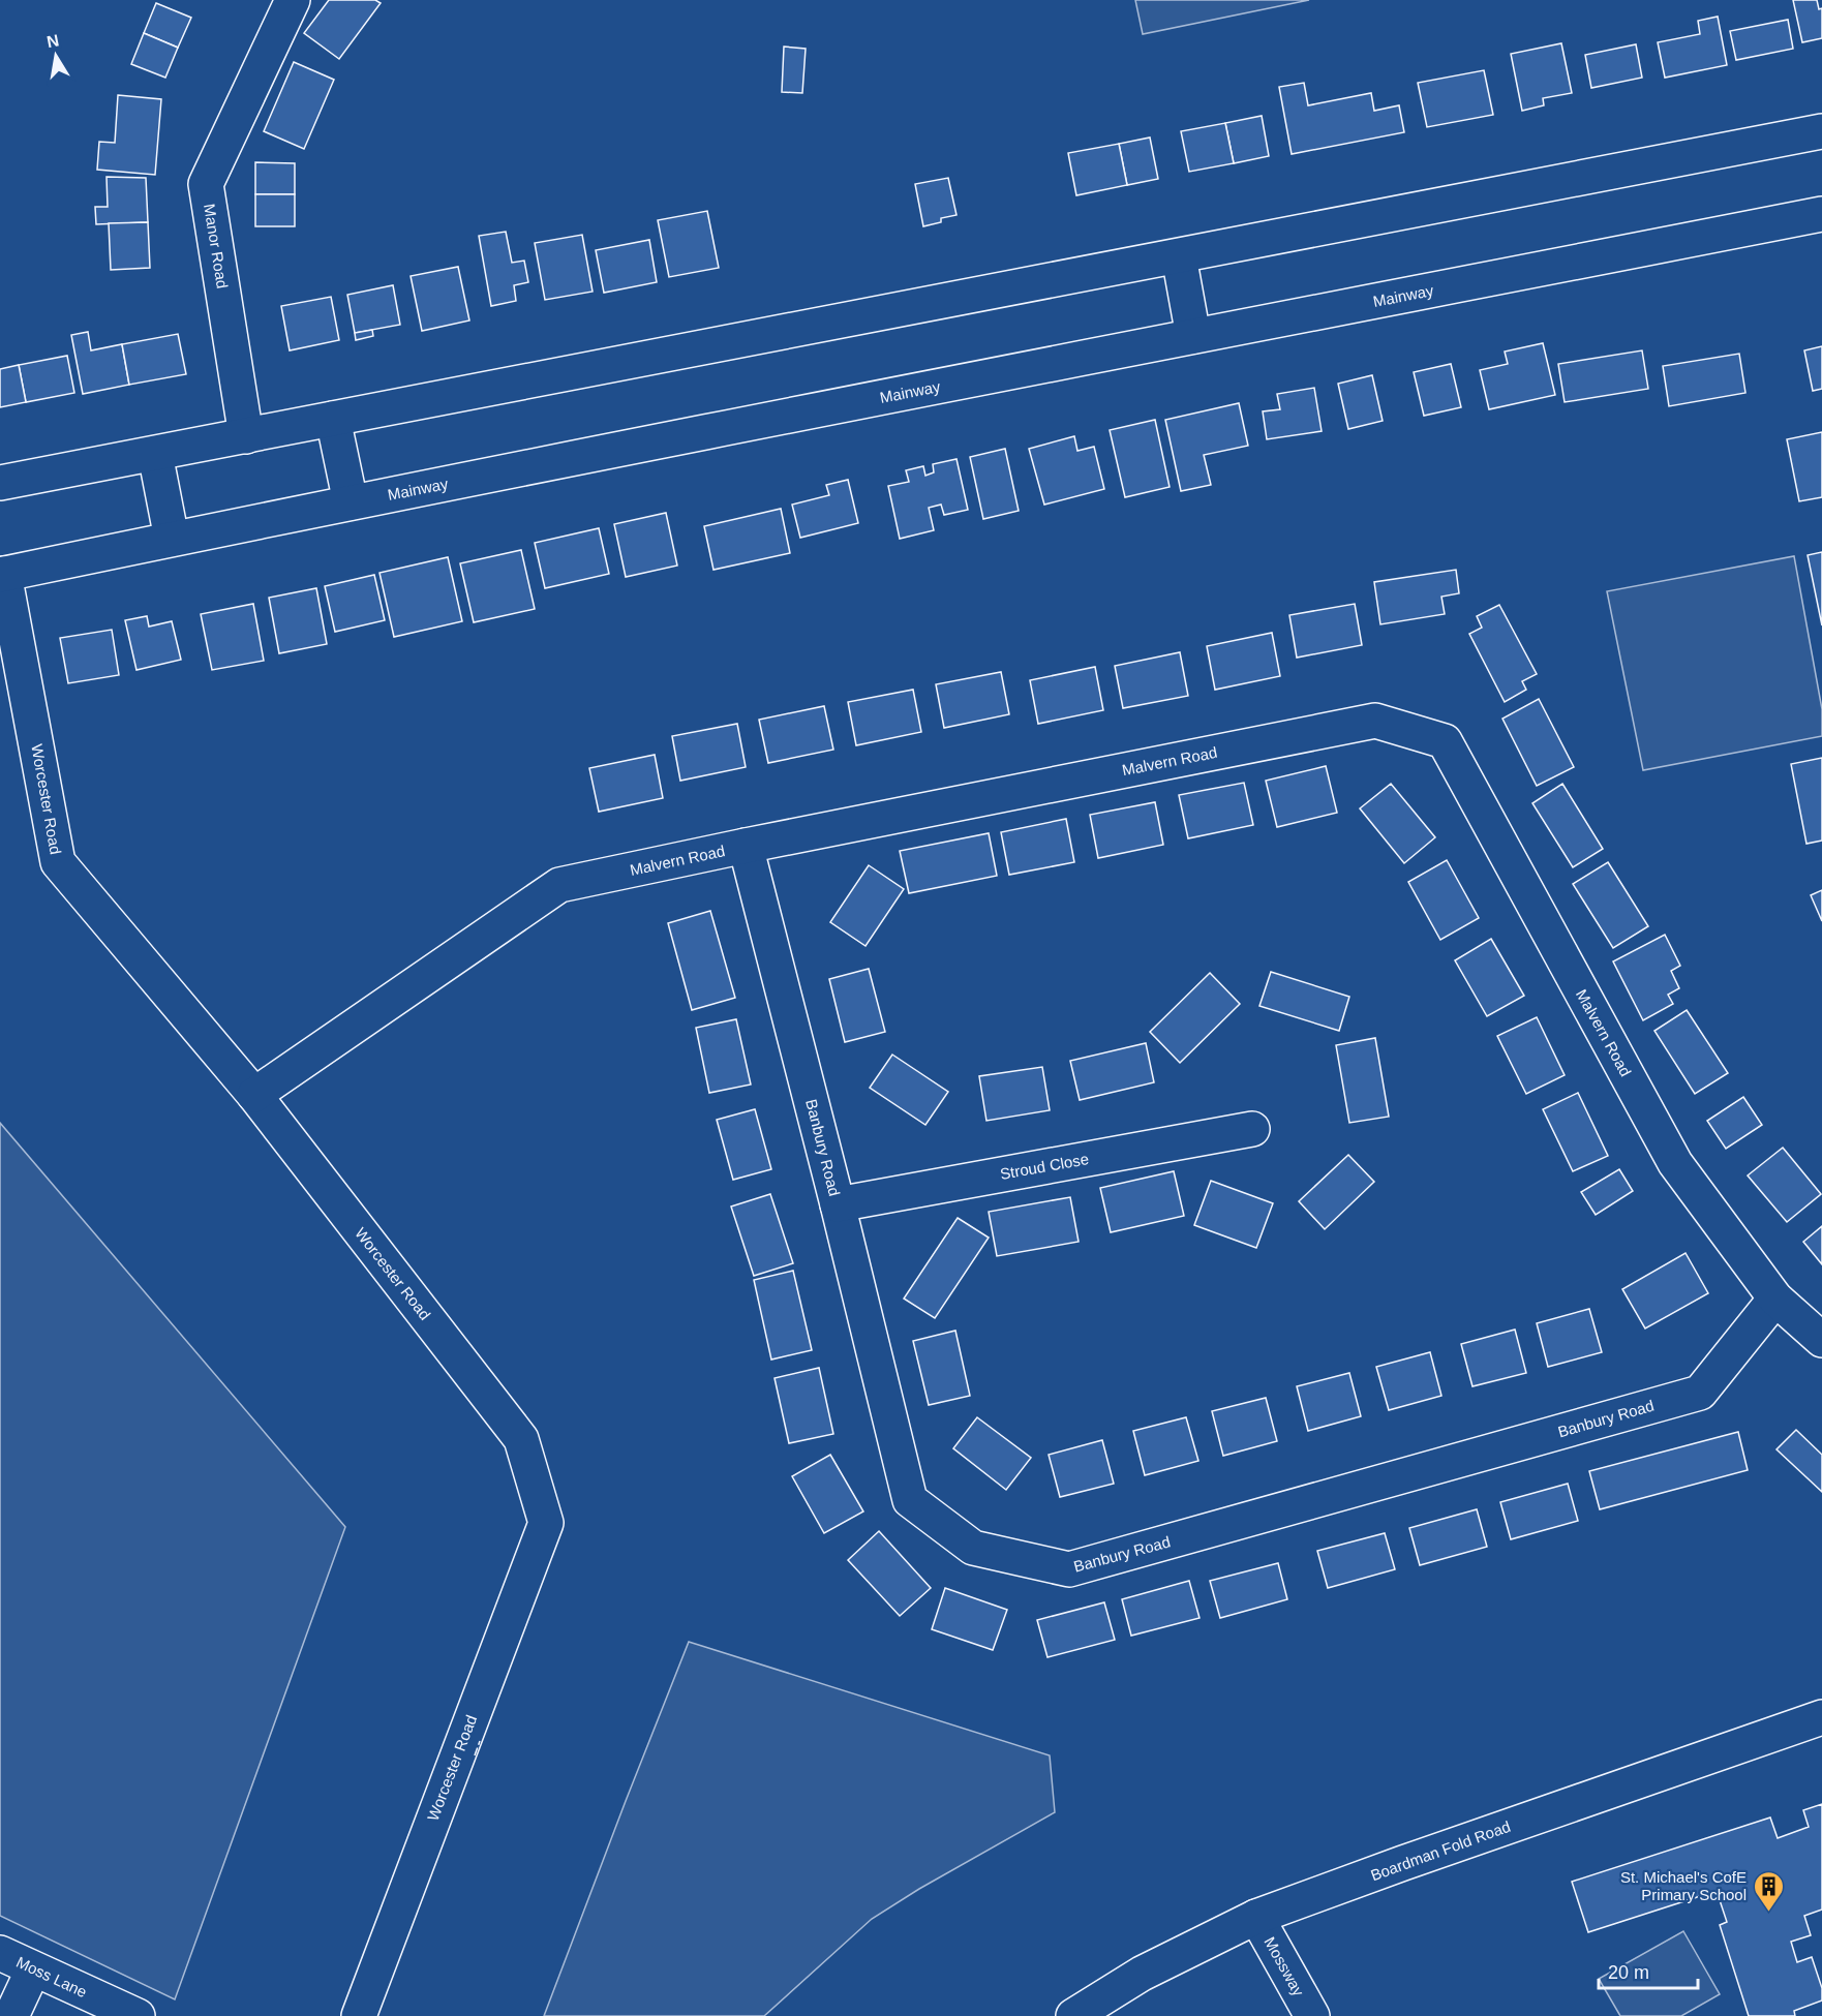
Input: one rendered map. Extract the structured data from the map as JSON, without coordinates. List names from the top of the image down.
{
  "streets": {
    "street": [
      "Manor Road",
      "Mainway",
      "Malvern Road",
      "Worcester Road",
      "Banbury Road",
      "Stroud Close",
      "Boardman Fold Road",
      "Mossway",
      "Moss Lane"
    ]
  },
  "crossings": [
    ["Mainway", "Worcester Road"],
    ["Malvern Road", "Worcester Road"],
    ["Malvern Road", "Banbury Road"],
    ["Banbury Road", "Stroud Close"],
    ["Boardman Fold Road", "Mossway"]
  ],
  "places": {
    "building": ["St. Michael's CofE Primary School"]
  },
  "scale_bar": "20 m",
  "north": "top"
}
